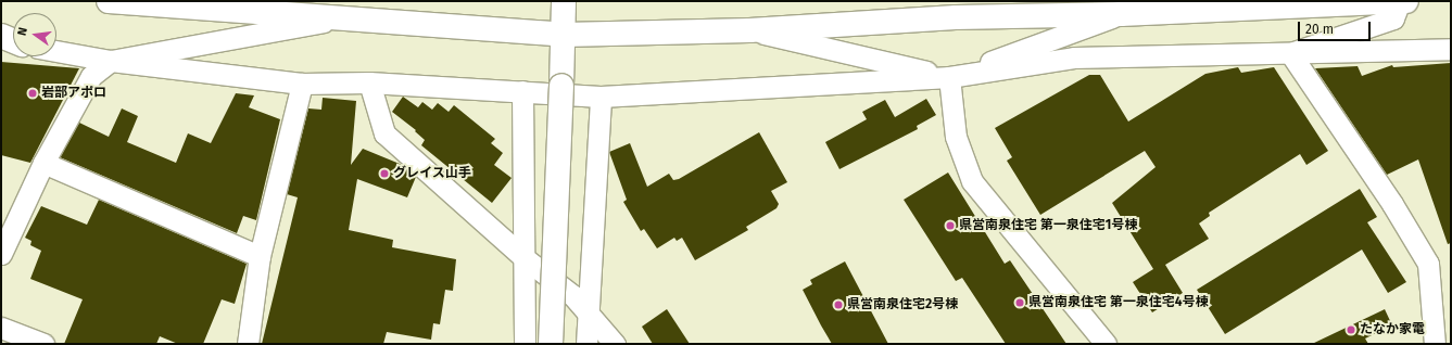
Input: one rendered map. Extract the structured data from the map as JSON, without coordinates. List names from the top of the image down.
{
  "places": [
    "岩部アポロ",
    "グレイス山手",
    "県営南泉住宅 第一泉住宅1号棟",
    "県営南泉住宅 第一泉住宅4号棟",
    "県営南泉住宅2号棟",
    "たなか家電"
  ],
  "scale_bar": "20 m",
  "north": "left"
}
